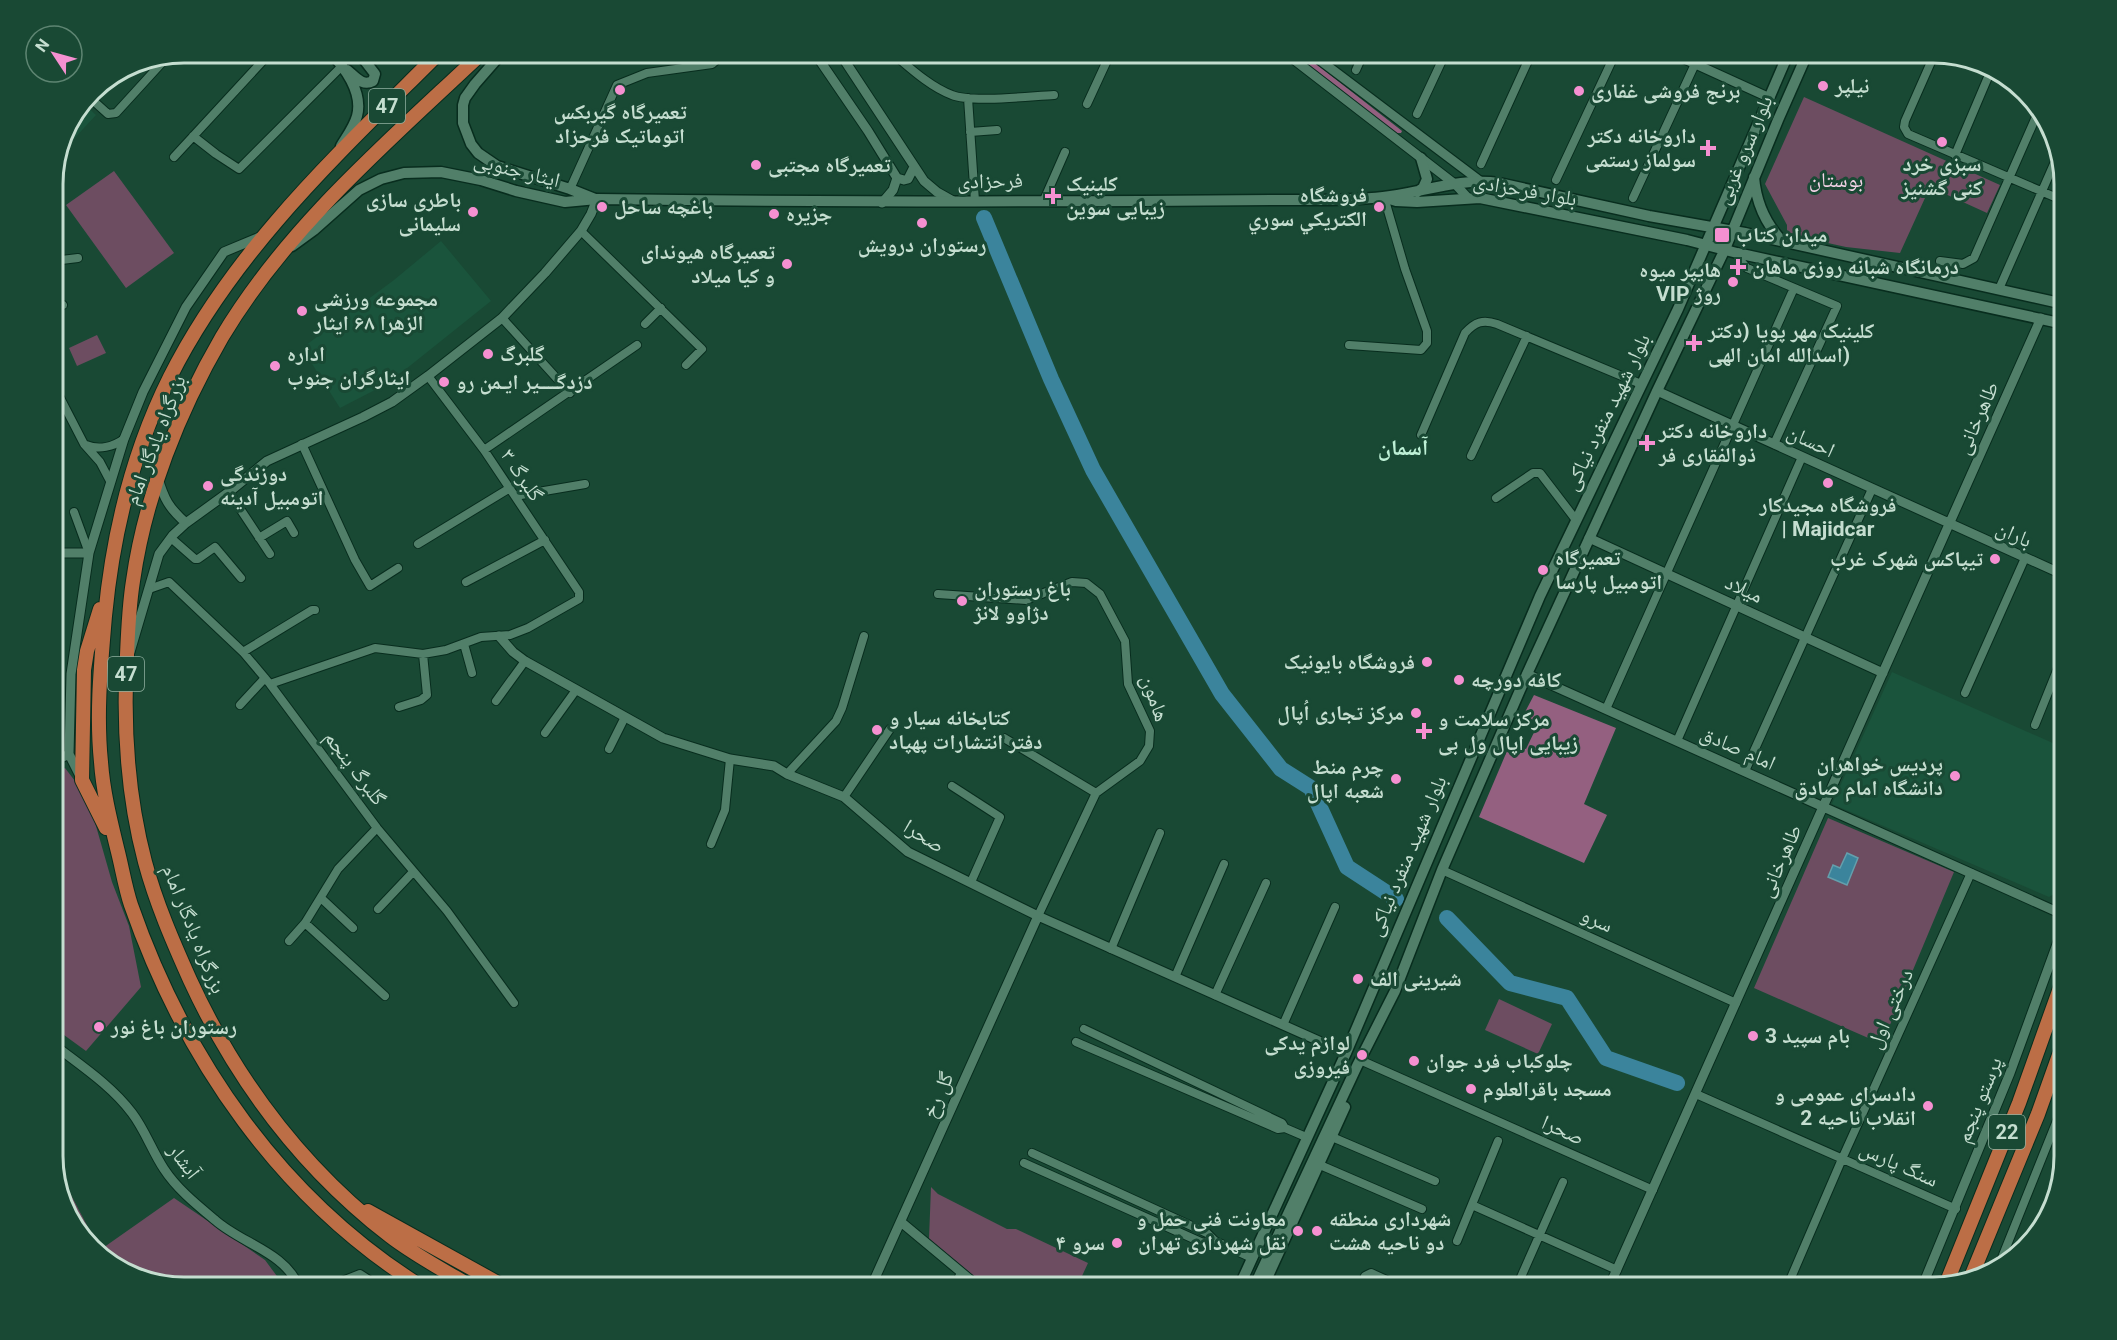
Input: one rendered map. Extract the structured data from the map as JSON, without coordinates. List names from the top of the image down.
{
  "streets": {
    "highway": ["47", "بزرگراه یادگار امام", "22"],
    "main road": [
      "بلوار سرو غربی",
      "ایثار جنوبی",
      "فرحزادی",
      "بلوار فرحزادی",
      "بلوار شهید منفرد نیاکی"
    ],
    "street": [
      "طاهرخانی",
      "احسان",
      "گلبرگ ۳",
      "باران",
      "میلاد",
      "هامون",
      "امام صادق",
      "گلبرگ پنجم",
      "صحرا",
      "سرو",
      "درختی اول",
      "گل رخ",
      "پرستو پنجم",
      "آبشار",
      "سنگ پارس"
    ]
  },
  "crossings": [
    ["بلوار سرو غربی", "بلوار فرحزادی"],
    ["بلوار سرو غربی", "بلوار شهید منفرد نیاکی"],
    ["ایثار جنوبی", "فرحزادی"],
    ["ایثار جنوبی", "بزرگراه یادگار امام"],
    ["فرحزادی", "بلوار فرحزادی"],
    ["بلوار فرحزادی", "بلوار شهید منفرد نیاکی"],
    ["بلوار شهید منفرد نیاکی", "احسان"],
    ["بلوار شهید منفرد نیاکی", "میلاد"],
    ["بلوار شهید منفرد نیاکی", "امام صادق"],
    ["بلوار شهید منفرد نیاکی", "صحرا"],
    ["بلوار شهید منفرد نیاکی", "سرو"],
    ["طاهرخانی", "احسان"],
    ["طاهرخانی", "باران"],
    ["طاهرخانی", "میلاد"],
    ["طاهرخانی", "امام صادق"],
    ["طاهرخانی", "صحرا"],
    ["طاهرخانی", "سرو"],
    ["طاهرخانی", "سنگ پارس"],
    ["احسان", "باران"],
    ["گلبرگ ۳", "صحرا"],
    ["هامون", "صحرا"],
    ["هامون", "گل رخ"],
    ["امام صادق", "درختی اول"],
    ["صحرا", "گل رخ"],
    ["درختی اول", "سنگ پارس"],
    ["پرستو پنجم", "سنگ پارس"]
  ],
  "districts": ["آسمان"],
  "parks": ["بوستان"],
  "places": {
    "other": [
      "نیلپر",
      "تعمیرگاه گیربکس اتوماتیک فرحزاد",
      "برنج فروشی غفاری",
      "سبزی خرد کنی گشنیز",
      "تعمیرگاه مجتبی",
      "باغچه ساحل",
      "فروشگاه الكتريكي سوري",
      "باطری سازی سلیمانی",
      "جزیره",
      "رستوران درویش",
      "تعمیرگاه هیوندای و کیا میلاد",
      "هایپر میوه VIP روژ",
      "مجموعه ورزشی الزهرا ۶۸ ایثار",
      "گلبرگ",
      "اداره ایثارگران جنوب",
      "دزدگــــیر ایـمن رو",
      "فروشگاه مجیدکار | Majidcar",
      "دوزندگی اتومبیل آدینه",
      "تیپاکس شهرک غرب",
      "تعمیرگاه اتومبیل پارسا",
      "باغ رستوران دژاوو لانژ",
      "فروشگاه بایونیک",
      "کافه دورچه",
      "مرکز تجاری اُپال",
      "کتابخانه سیار و دفتر انتشارات پهپاد",
      "پردیس خواهران دانشگاه امام صادق",
      "چرم منط شعبه اپال",
      "شیرینی الف",
      "رستوران باغ نور",
      "بام سپید 3",
      "لوازم یدکى فیروزى",
      "چلوکباب فرد جوان",
      "مسجد باقرالعلوم",
      "دادسرای عمومی و انقلاب ناحیه 2",
      "معاونت فنی حمل و نقل شهرداری تهران",
      "شهرداری منطقه دو ناحیه هشت",
      "سرو ۴"
    ],
    "health": [
      "داروخانه دکتر سولماز رستمی",
      "کلینیک زیبایی سوین",
      "درمانگاه شبانه روزی ماهان",
      "کلینیک مهر پویا (دکتر اسدالله امان الهی)",
      "داروخانه دکتر ذوالفقاری فر",
      "مرکز سلامت و زیبایی اپال ول بی"
    ],
    "transit": ["میدان کتاب"]
  },
  "north": "top left"
}
